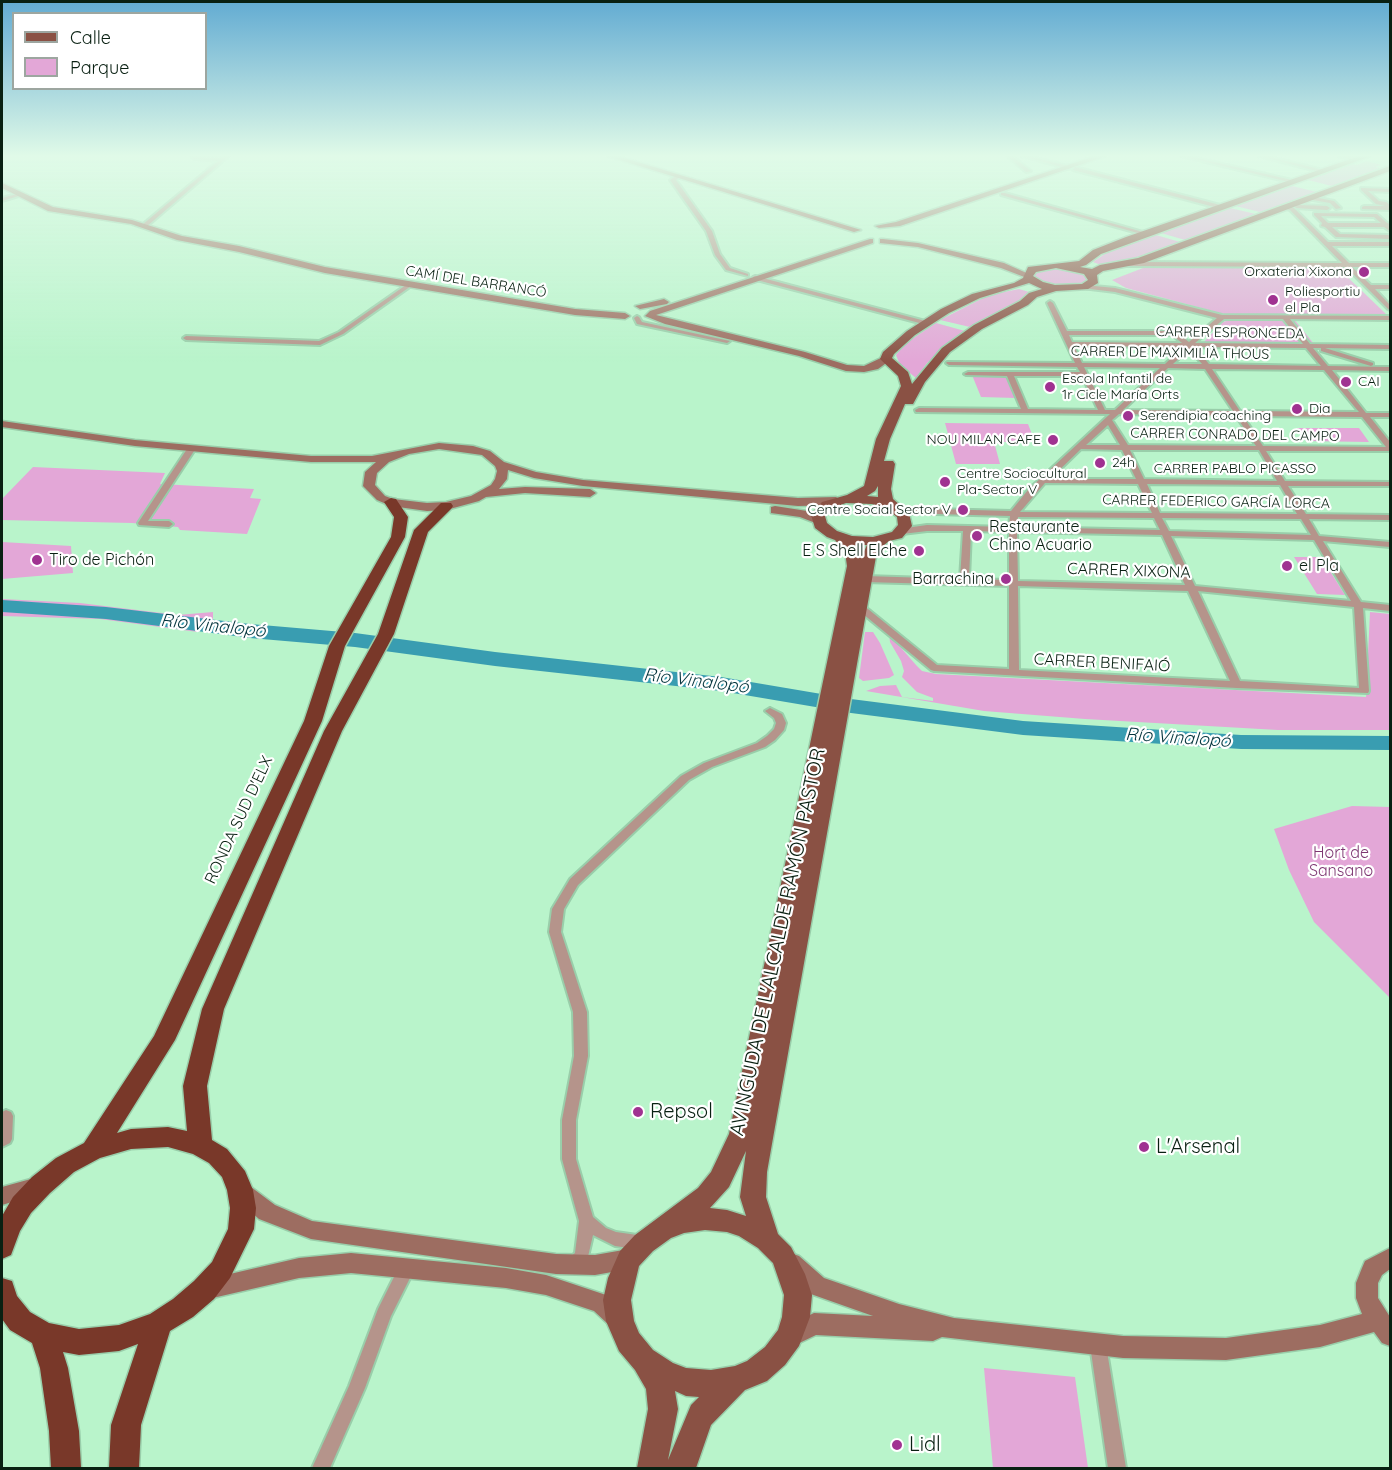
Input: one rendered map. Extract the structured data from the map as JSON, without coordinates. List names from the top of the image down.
{
  "streets": {
    "highway": ["RONDA SUD D'ELX"],
    "main road": ["CAMÍ DEL BARRANCÓ", "AVINGUDA DE L'ALCALDE RAMÓN PASTOR"],
    "street": [
      "CARRER ESPRONCEDA",
      "CARRER DE MAXIMILIÀ THOUS",
      "CARRER CONRADO DEL CAMPO",
      "CARRER PABLO PICASSO",
      "CARRER FEDERICO GARCÍA LORCA",
      "CARRER XIXONA",
      "CARRER BENIFAIÓ"
    ]
  },
  "crossings": [
    ["CARRER XIXONA", "CARRER BENIFAIÓ"]
  ],
  "water": ["Río Vinalopó"],
  "parks": ["Hort de Sansano"],
  "places": [
    "Orxateria Xixona",
    "Poliesportiu el Pla",
    "CAI",
    "Escola Infantil de 1r Cicle María Orts",
    "Dia",
    "Serendipia coaching",
    "NOU MILAN CAFE",
    "24h",
    "Centre Sociocultural Pla-Sector V",
    "Centre Social Sector V",
    "Restaurante Chino Acuario",
    "E S Shell Elche",
    "Tiro de Pichón",
    "el Pla",
    "Barrachina",
    "Repsol",
    "L'Arsenal",
    "Lidl"
  ],
  "legend": ["Calle", "Parque"]
}
